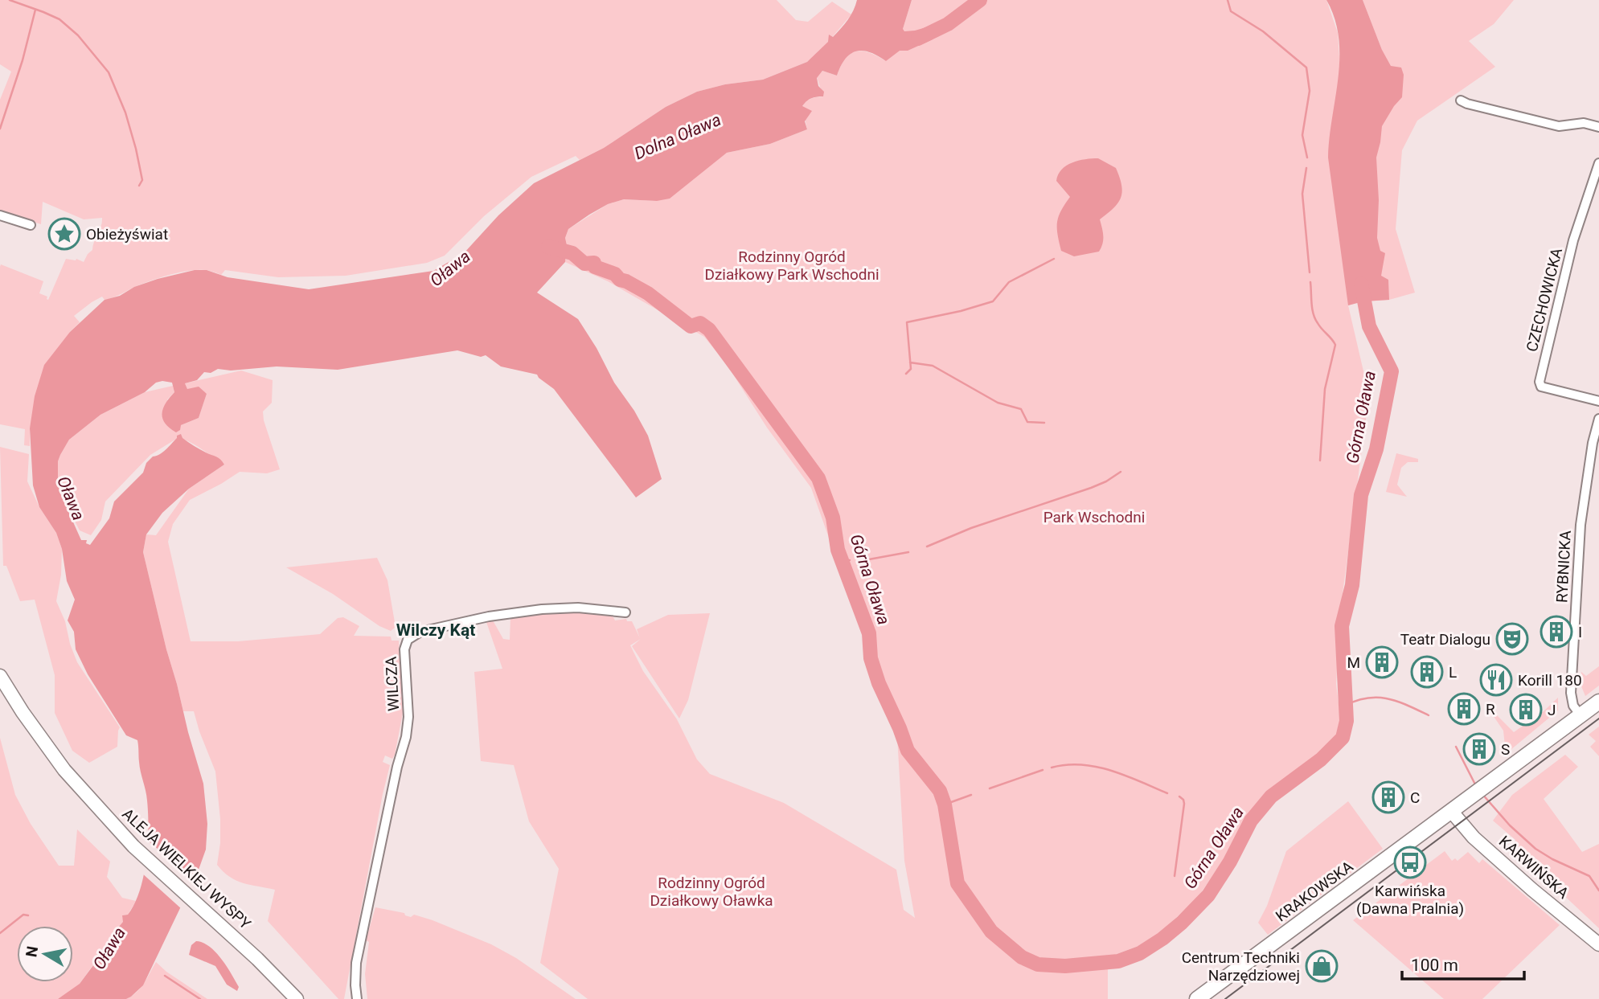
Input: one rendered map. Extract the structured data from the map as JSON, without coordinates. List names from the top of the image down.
{
  "streets": {
    "main road": ["KARWIŃSKA", "ALEJA WIELKIEJ WYSPY", "KRAKOWSKA"],
    "street": ["CZECHOWICKA", "RYBNICKA", "WILCZA"]
  },
  "crossings": [
    ["RYBNICKA", "KRAKOWSKA"],
    ["KARWIŃSKA", "KRAKOWSKA"]
  ],
  "districts": ["Wilczy Kąt"],
  "water": ["Dolna Oława", "Oława", "Górna Oława"],
  "parks": ["Rodzinny Ogród Działkowy Park Wschodni", "Park Wschodni", "Rodzinny Ogród Działkowy Oławka"],
  "places": {
    "place": ["Obieżyświat"],
    "building": [
      "I",
      "M",
      "L",
      "R",
      "J",
      "S",
      "C"
    ],
    "theatre": ["Teatr Dialogu"],
    "restaurant": ["Korill 180"],
    "bus stop": ["Karwińska (Dawna Pralnia)"],
    "shop": ["Centrum Techniki Narzędziowej"]
  },
  "scale_bar": "100 m",
  "north": "left"
}
